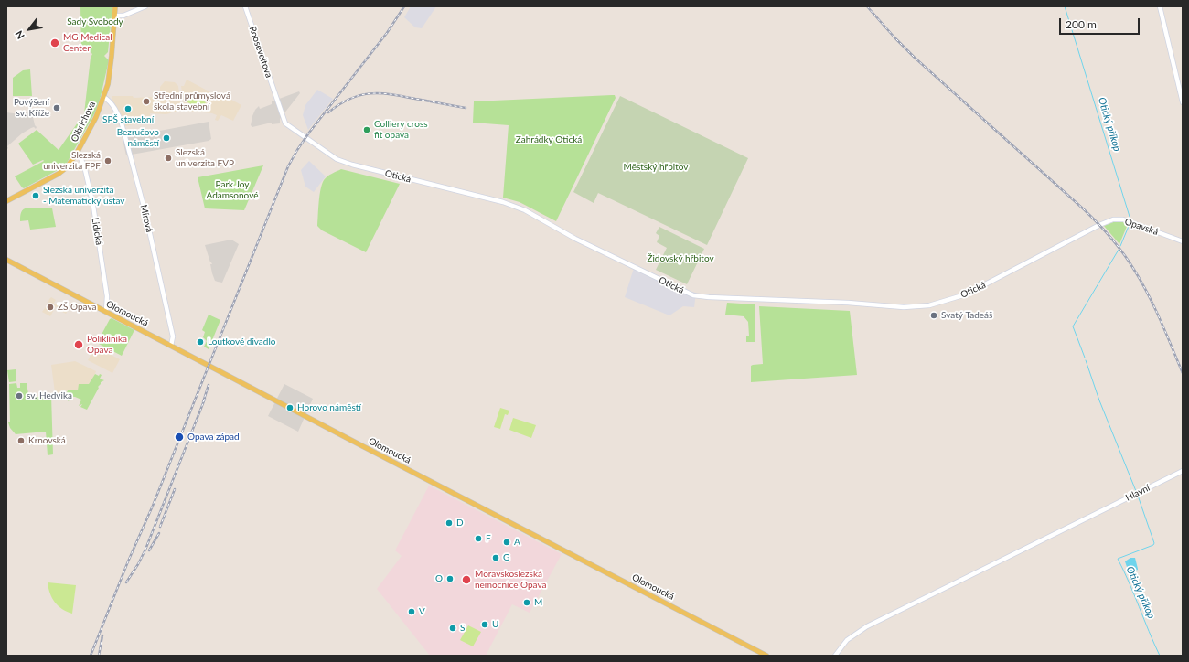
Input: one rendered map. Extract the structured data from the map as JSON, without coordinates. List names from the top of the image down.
{
  "streets": {
    "main road": ["Olbrichova", "Olomoucká"],
    "street": [
      "Rooseveltova",
      "Otická",
      "Mírová",
      "Opavská",
      "Lidická",
      "Hlavní"
    ]
  },
  "crossings": [
    ["Rooseveltova", "Otická"],
    ["Olbrichova", "Mírová"],
    ["Olbrichova", "Lidická"],
    ["Otická", "Opavská"],
    ["Mírová", "Olomoucká"],
    ["Lidická", "Olomoucká"]
  ],
  "water": ["Otický příkop"],
  "parks": [
    "Sady Svobody",
    "Zahrádky Otická",
    "Městský hřbitov",
    "Park Joy Adamsonové",
    "Židovský hřbitov"
  ],
  "places": [
    "MG Medical Center",
    "Střední průmyslová škola stavební",
    "Povýšení sv. Kříže",
    "SPŠ stavební",
    "Colliery cross fit opava",
    "Bezručovo náměstí",
    "Slezská univerzita FVP",
    "Slezská univerzita FPF",
    "Slezská univerzita - Matematický ústav",
    "ZŠ Opava",
    "Svatý Tadeáš",
    "Loutkové divadlo",
    "Poliklinika Opava",
    "sv. Hedvika",
    "Horovo náměstí",
    "Opava západ",
    "Krnovská",
    "D",
    "F",
    "A",
    "G",
    "O",
    "Moravskoslezská nemocnice Opava",
    "M",
    "V",
    "U",
    "S"
  ],
  "scale_bar": "200 m",
  "north": "bottom left"
}
